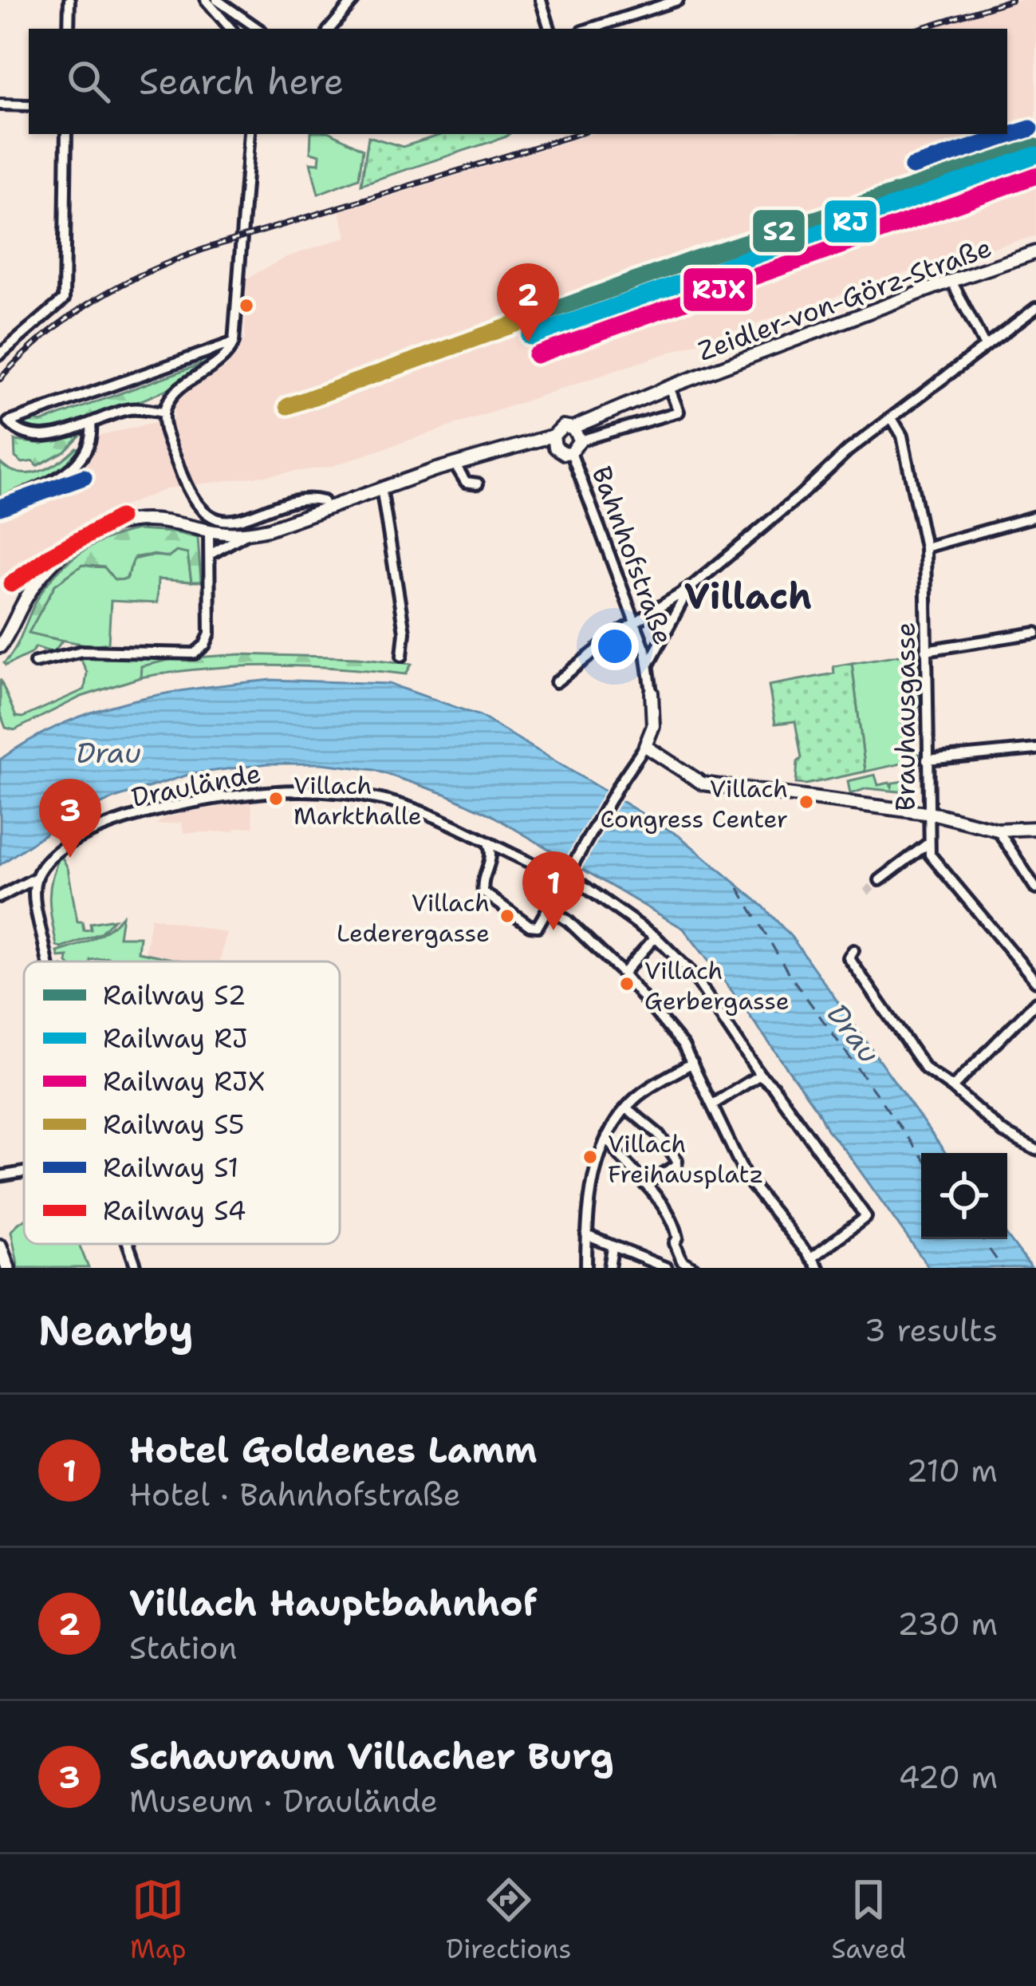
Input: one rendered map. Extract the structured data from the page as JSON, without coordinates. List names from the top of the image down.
{
  "streets": {
    "street": [
      "Zeidler-von-Görz-Straße",
      "Bahnhofstraße",
      "Brauhausgasse",
      "Draulände"
    ]
  },
  "crossings": [
    ["Zeidler-von-Görz-Straße", "Bahnhofstraße"],
    ["Bahnhofstraße", "Draulände"]
  ],
  "districts": ["Villach"],
  "water": ["Drau"],
  "places": [
    "Villach Markthalle",
    "Villach Congress Center",
    "Villach Lederergasse",
    "Villach Gerbergasse",
    "Villach Freihausplatz"
  ],
  "lines": [
    "rail line S1",
    "rail line S2",
    "rail line RJ",
    "rail line RJX",
    "rail line S5",
    "rail line S4"
  ],
  "legend": [
    "Railway S2",
    "Railway RJ",
    "Railway RJX",
    "Railway S5",
    "Railway S1",
    "Railway S4"
  ],
  "page": {
    "search": "Search here",
    "pins": ["2", "3", "1"],
    "heading": ["Nearby", "3 results"],
    "list": [
      {
        "mark": "1",
        "name": "Hotel Goldenes Lamm",
        "note": "Hotel · Bahnhofstraße",
        "value": "210 m"
      },
      {
        "mark": "2",
        "name": "Villach Hauptbahnhof",
        "note": "Station",
        "value": "230 m"
      },
      {
        "mark": "3",
        "name": "Schauraum Villacher Burg",
        "note": "Museum · Draulände",
        "value": "420 m"
      }
    ],
    "nav": ["Map", "Directions", "Saved"]
  }
}
